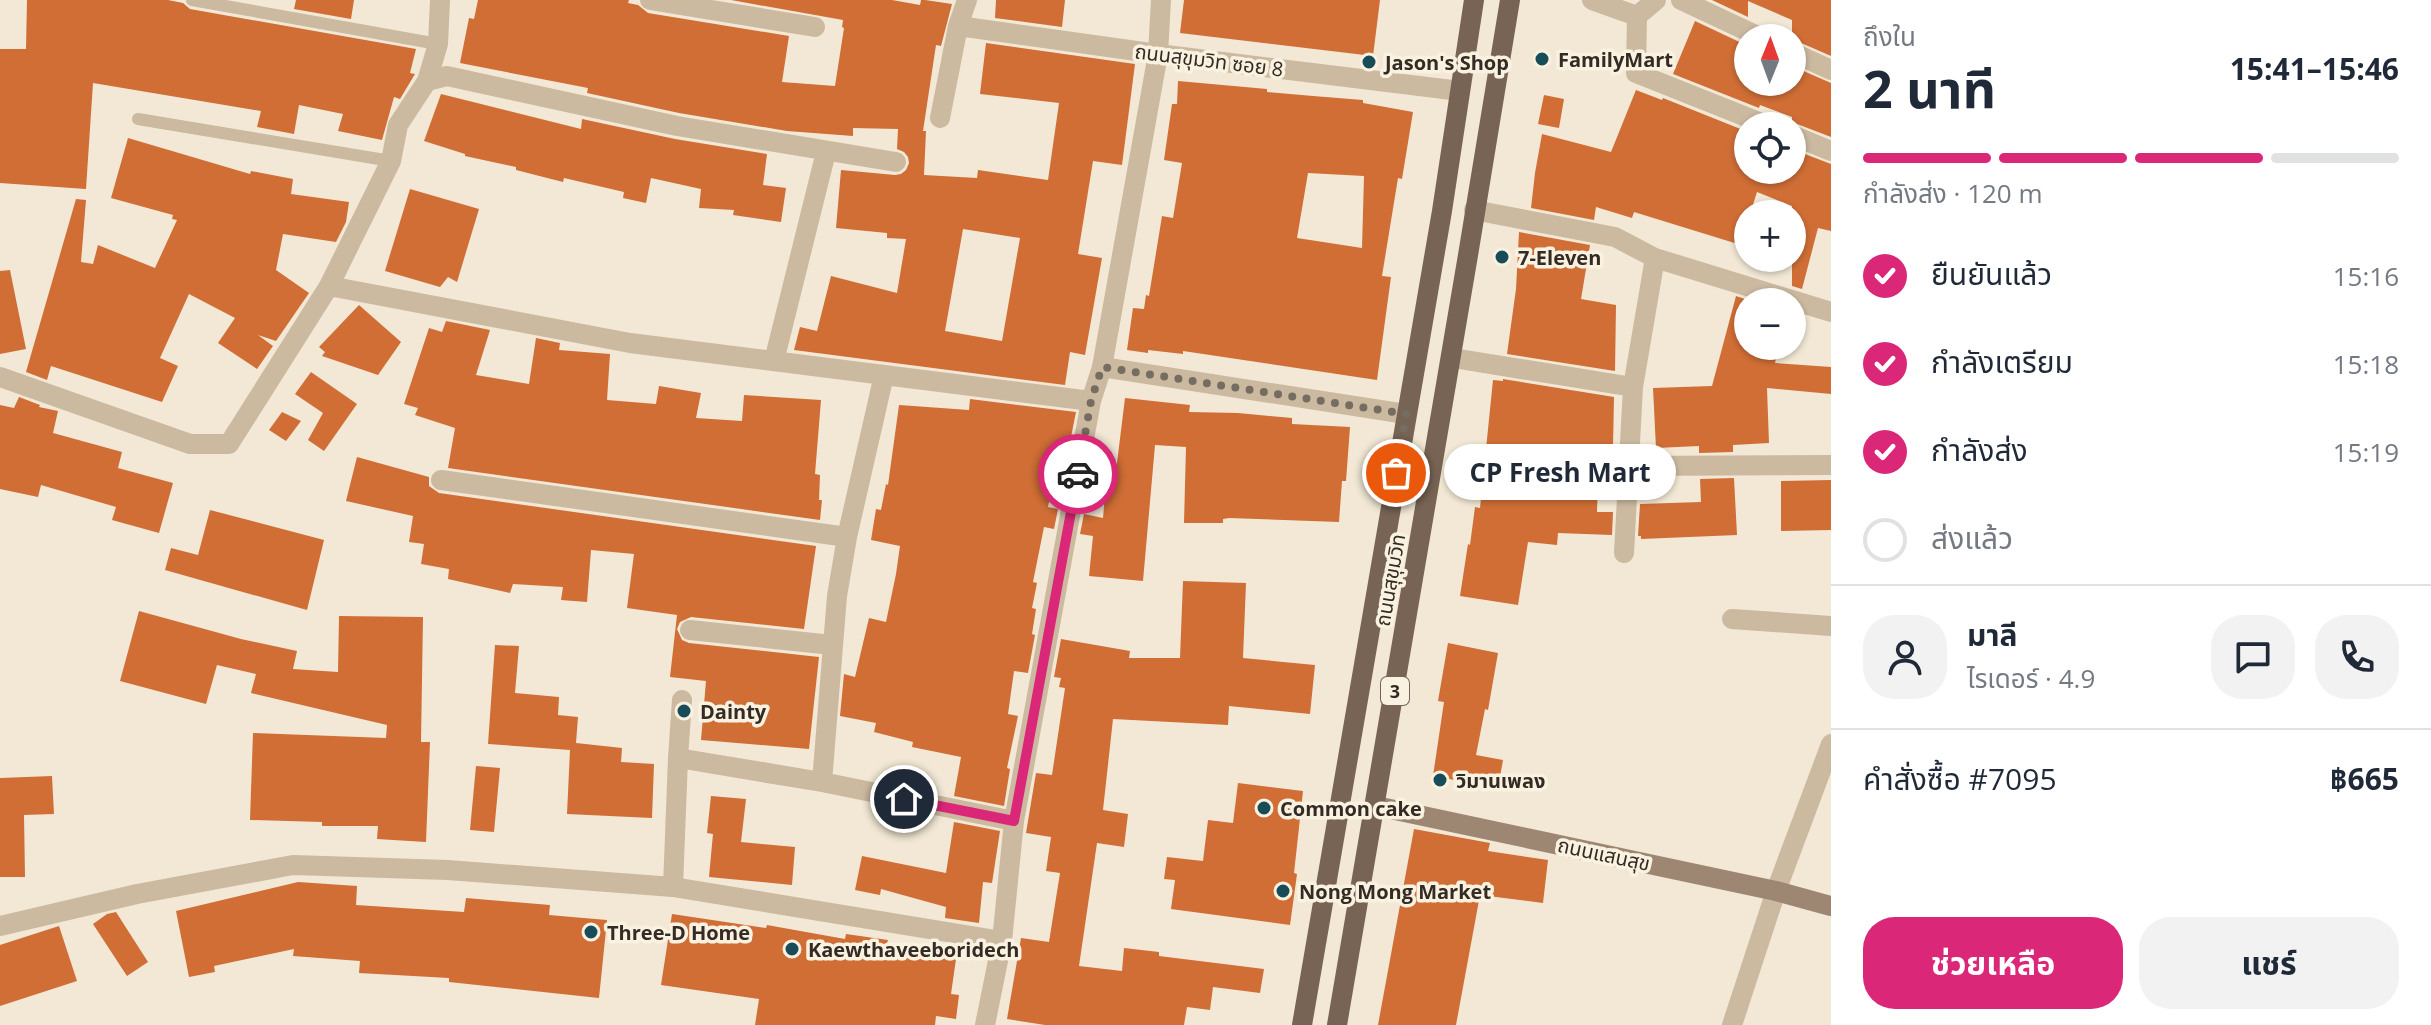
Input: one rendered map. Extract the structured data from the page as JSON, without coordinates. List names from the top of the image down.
{
  "streets": {
    "main road": ["ถนนสุขุมวิท", "3", "ถนนแสนสุข"],
    "street": ["ถนนสุขุมวิท ซอย 8"]
  },
  "crossings": [
    ["ถนนสุขุมวิท ซอย 8", "ถนนสุขุมวิท"],
    ["ถนนสุขุมวิท", "ถนนแสนสุข"]
  ],
  "places": [
    "FamilyMart",
    "Jason's Shop",
    "7-Eleven",
    "CP Fresh Mart",
    "Dainty",
    "วิมานเพลง",
    "Common cake",
    "Nong Mong Market",
    "Three-D Home",
    "Kaewthaveeboridech"
  ],
  "north": "top",
  "page": {
    "heading": ["2 นาที", "ถึงใน", "15:41–15:46"],
    "panel": [
      "มาลี",
      "ไรเดอร์ · 4.9",
      "คำสั่งซื้อ #7095",
      "฿665"
    ],
    "map_buttons": ["+", "−"],
    "bar": "กำลังส่ง · 120 m",
    "list": [
      ["ยืนยันแล้ว", "15:16"],
      ["กำลังเตรียม", "15:18"],
      ["กำลังส่ง", "15:19"],
      "ส่งแล้ว"
    ],
    "bubble": "CP Fresh Mart",
    "buttons": ["ช่วยเหลือ", "แชร์"]
  }
}
